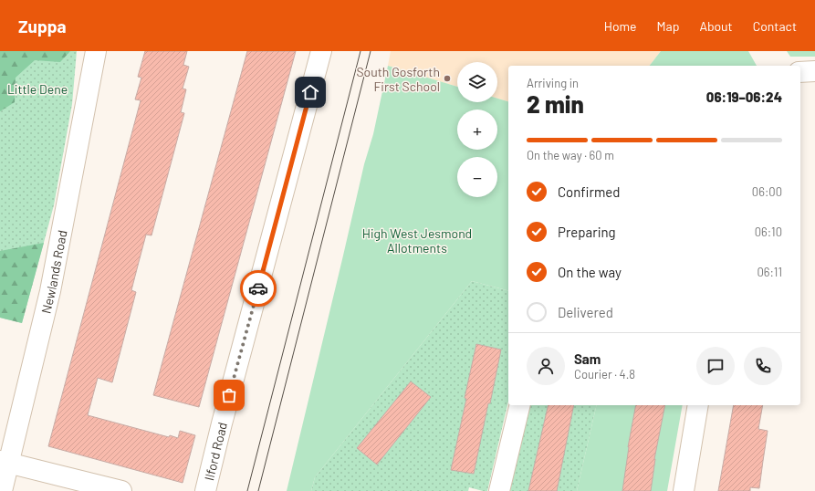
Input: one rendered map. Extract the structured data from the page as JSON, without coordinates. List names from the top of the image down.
{
  "streets": {
    "street": ["Newlands Road", "Ilford Road"]
  },
  "parks": ["Little Dene", "High West Jesmond Allotments"],
  "places": ["South Gosforth First School"],
  "page": {
    "header": "Zuppa",
    "nav": [
      "Home",
      "Map",
      "About",
      "Contact"
    ],
    "map_buttons": ["+", "−"],
    "heading": ["2 min", "Arriving in", "06:19–06:24"],
    "panel": ["Sam", "Courier · 4.8"],
    "bar": "On the way · 60 m",
    "list": [
      ["Confirmed", "06:00"],
      ["Preparing", "06:10"],
      ["On the way", "06:11"],
      "Delivered"
    ]
  }
}
